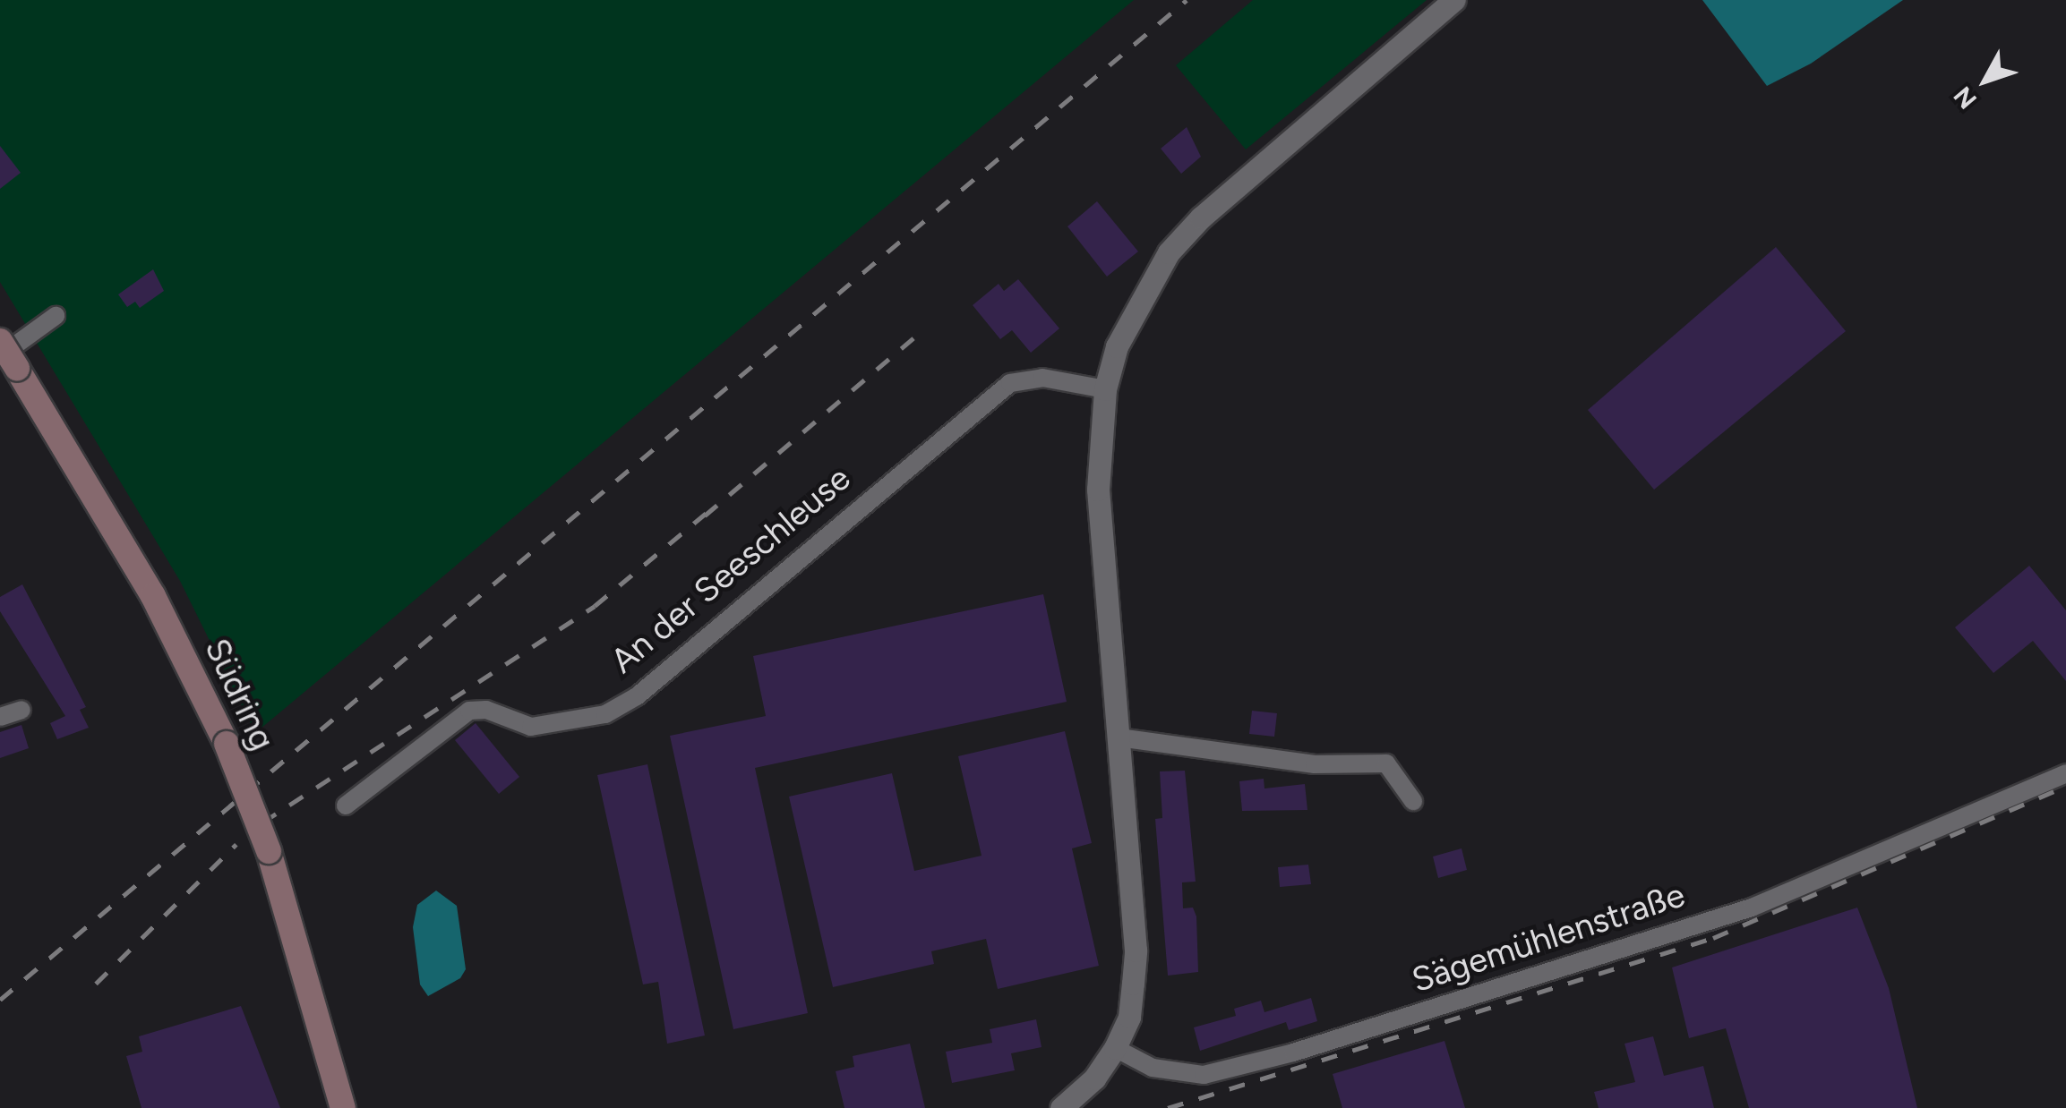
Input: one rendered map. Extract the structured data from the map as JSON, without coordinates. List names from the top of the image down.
{
  "streets": {
    "main road": ["Südring"],
    "street": ["An der Seeschleuse", "Sägemühlenstraße"]
  },
  "north": "bottom left"
}
